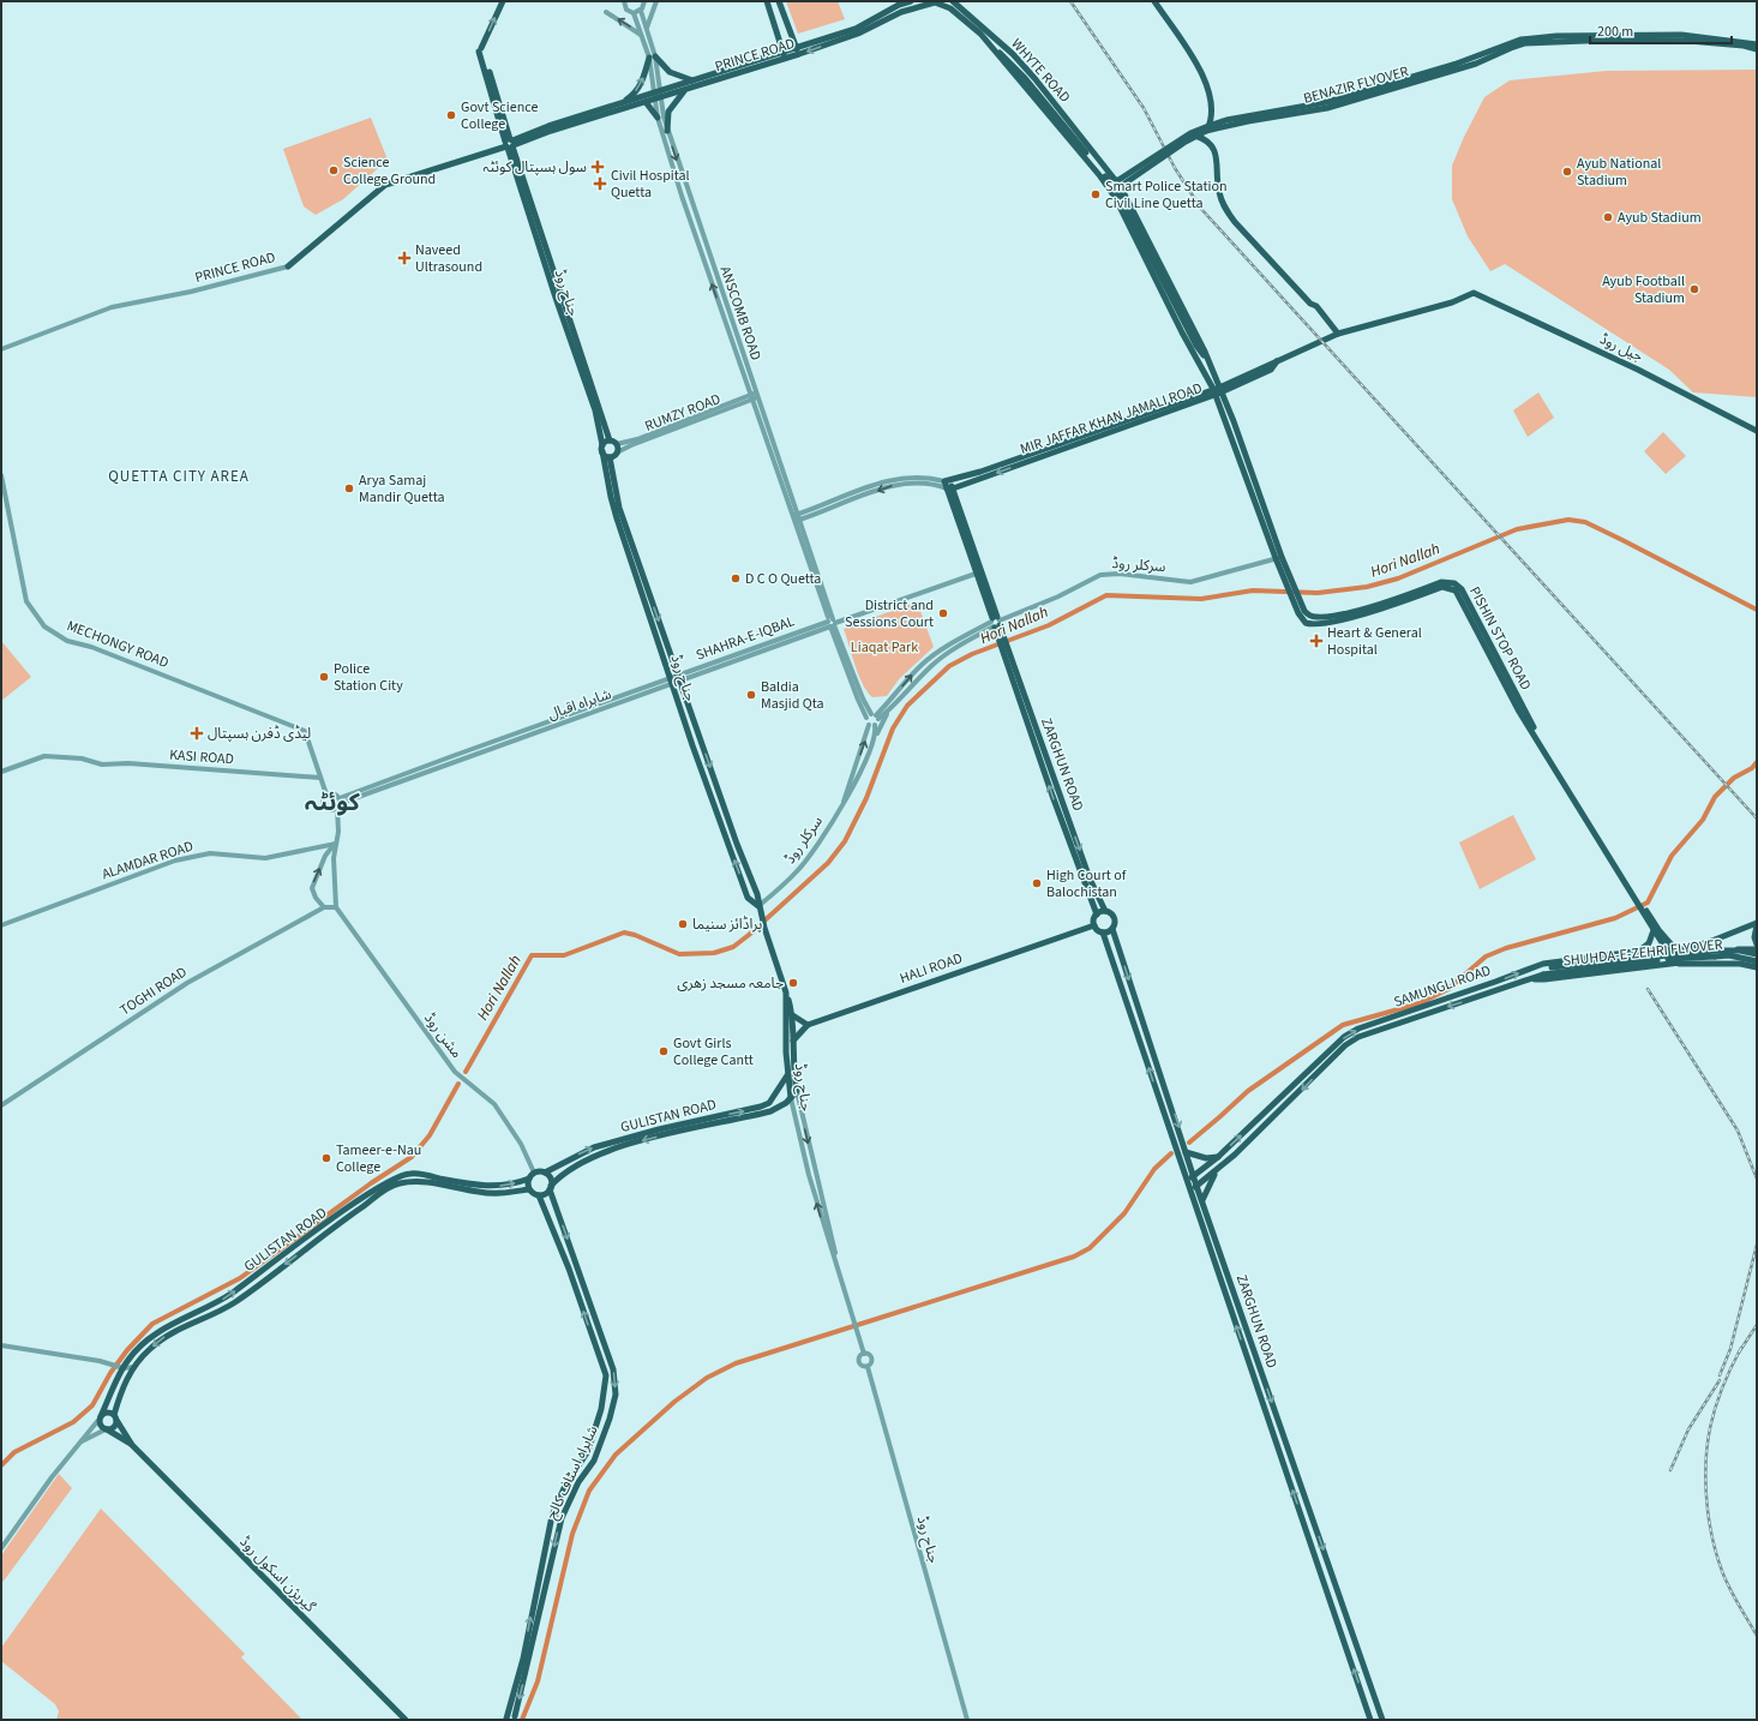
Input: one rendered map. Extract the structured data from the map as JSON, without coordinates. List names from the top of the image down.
{
  "streets": {
    "main road": [
      "PRINCE ROAD",
      "WHYTE ROAD",
      "BENAZIR FLYOVER",
      "جناح روڈ",
      "جیل روڈ",
      "MIR JAFFAR KHAN JAMALI ROAD",
      "PISHIN STOP ROAD",
      "ZARGHUN ROAD",
      "SHUHDA-E-ZEHRI FLYOVER",
      "HALI ROAD",
      "SAMUNGLI ROAD",
      "GULISTAN ROAD",
      "شاہراہ اسٹاف کالج",
      "گیریژن اسکول روڈ"
    ],
    "street": [
      "ANSCOMB ROAD",
      "RUMZY ROAD",
      "سرکلر روڈ",
      "SHAHRA-E-IQBAL",
      "MECHONGY ROAD",
      "شاہراہ اقبال",
      "KASI ROAD",
      "ALAMDAR ROAD",
      "TOGHI ROAD",
      "مشن روڈ"
    ]
  },
  "crossings": [
    ["PRINCE ROAD", "WHYTE ROAD"],
    ["PRINCE ROAD", "جناح روڈ"],
    ["PRINCE ROAD", "ANSCOMB ROAD"],
    ["WHYTE ROAD", "BENAZIR FLYOVER"],
    ["WHYTE ROAD", "MIR JAFFAR KHAN JAMALI ROAD"],
    ["WHYTE ROAD", "PISHIN STOP ROAD"],
    ["جناح روڈ", "سرکلر روڈ"],
    ["جناح روڈ", "SHAHRA-E-IQBAL"],
    ["جناح روڈ", "شاہراہ اقبال"],
    ["جناح روڈ", "HALI ROAD"],
    ["جناح روڈ", "GULISTAN ROAD"],
    ["ANSCOMB ROAD", "RUMZY ROAD"],
    ["ANSCOMB ROAD", "سرکلر روڈ"],
    ["ANSCOMB ROAD", "SHAHRA-E-IQBAL"],
    ["جیل روڈ", "MIR JAFFAR KHAN JAMALI ROAD"],
    ["MIR JAFFAR KHAN JAMALI ROAD", "PISHIN STOP ROAD"],
    ["MIR JAFFAR KHAN JAMALI ROAD", "ZARGHUN ROAD"],
    ["سرکلر روڈ", "PISHIN STOP ROAD"],
    ["سرکلر روڈ", "ZARGHUN ROAD"],
    ["SHAHRA-E-IQBAL", "شاہراہ اقبال"],
    ["SHAHRA-E-IQBAL", "ZARGHUN ROAD"],
    ["MECHONGY ROAD", "KASI ROAD"],
    ["ZARGHUN ROAD", "HALI ROAD"],
    ["ZARGHUN ROAD", "SAMUNGLI ROAD"],
    ["SHUHDA-E-ZEHRI FLYOVER", "SAMUNGLI ROAD"],
    ["مشن روڈ", "GULISTAN ROAD"],
    ["مشن روڈ", "شاہراہ اسٹاف کالج"],
    ["GULISTAN ROAD", "شاہراہ اسٹاف کالج"]
  ],
  "districts": ["QUETTA CITY AREA", "کوئٹہ"],
  "water": ["Hori Nallah"],
  "parks": ["Liaqat Park"],
  "places": {
    "other": [
      "Govt Science College",
      "Science College Ground",
      "Ayub National Stadium",
      "Smart Police Station Civil Line Quetta",
      "Ayub Stadium",
      "Ayub Football Stadium",
      "Arya Samaj Mandir Quetta",
      "D C O Quetta",
      "District and Sessions Court",
      "Police Station City",
      "Baldia Masjid Qta",
      "High Court of Balochistan",
      "پراڈائز سنیما",
      "جامعہ مسجد زھری",
      "Govt Girls College Cantt",
      "Tameer-e-Nau College"
    ],
    "health": [
      "سول ہسپتال کوئٹہ",
      "Civil Hospital Quetta",
      "Naveed Ultrasound",
      "Heart & General Hospital",
      "لیڈی ڈفرن ہسپتال"
    ]
  },
  "scale_bar": "200 m"
}
